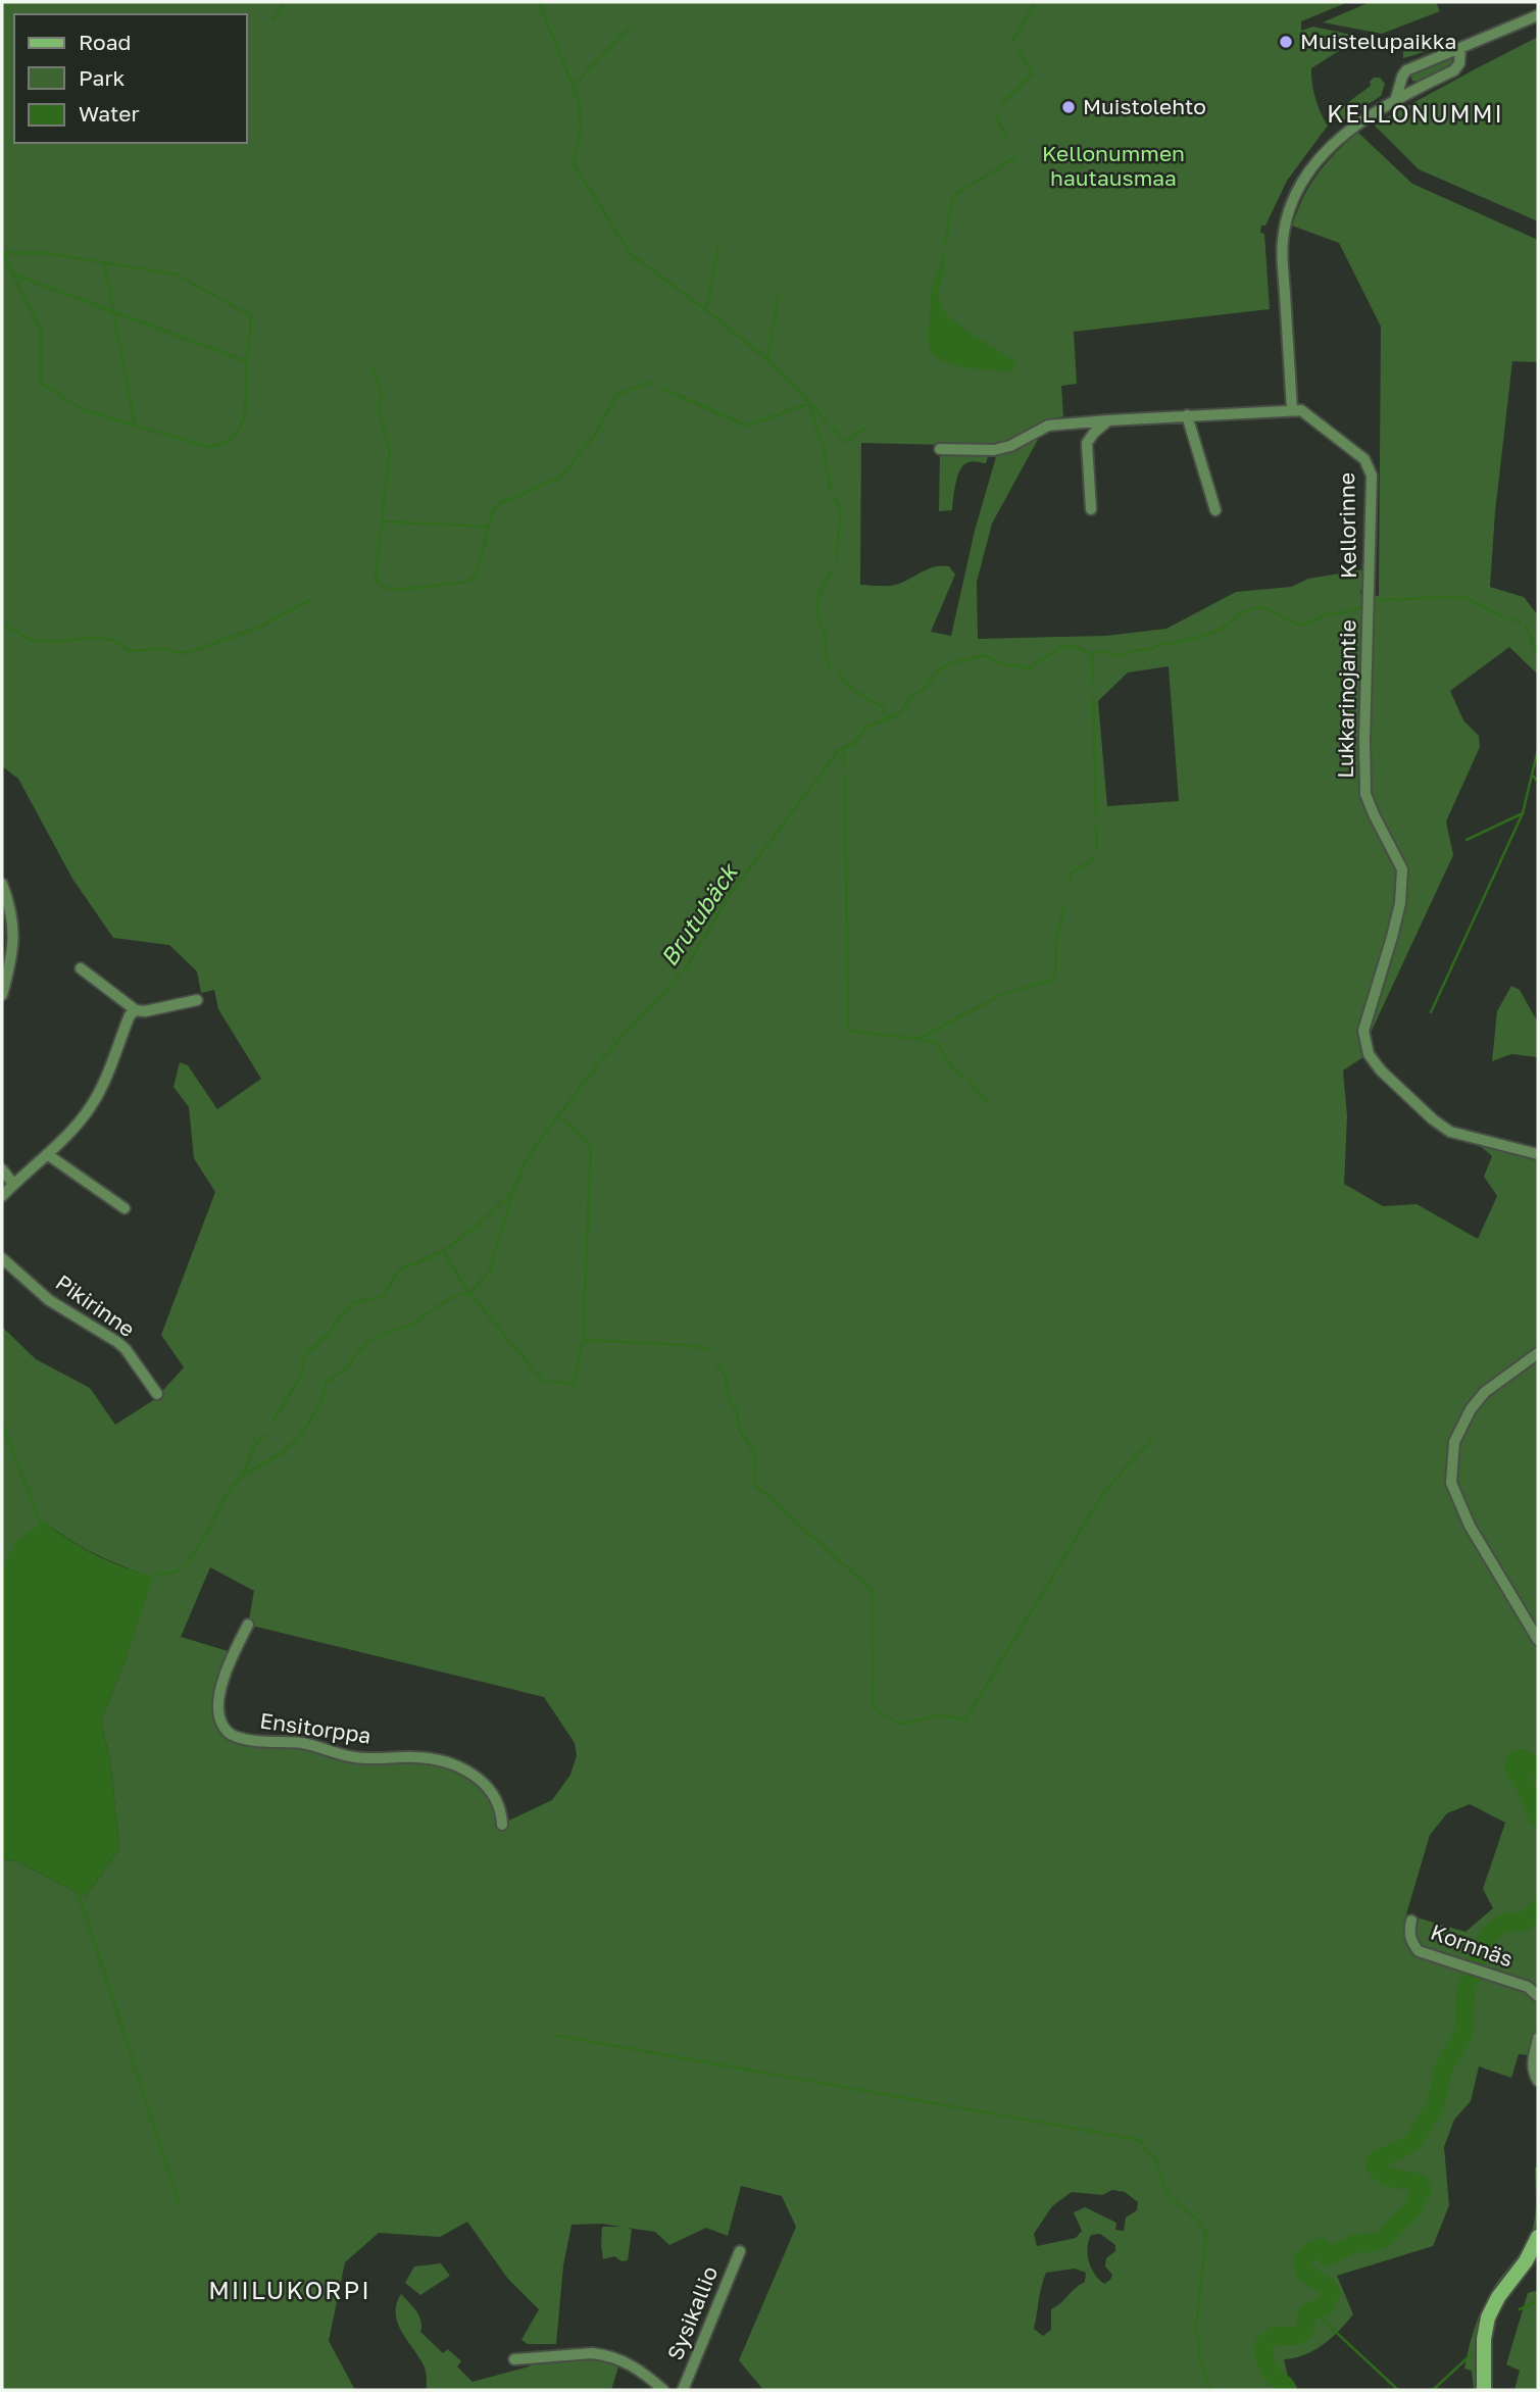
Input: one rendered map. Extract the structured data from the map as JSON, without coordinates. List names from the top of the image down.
{
  "streets": {
    "street": [
      "Kellorinne",
      "Lukkarinojantie",
      "Pikirinne",
      "Ensitorppa",
      "Kornnäs",
      "Sysikallio"
    ]
  },
  "crossings": [
    ["Kellorinne", "Lukkarinojantie"]
  ],
  "districts": ["KELLONUMMI", "MIILUKORPI"],
  "water": ["Brutubäck"],
  "parks": ["Kellonummen hautausmaa"],
  "places": ["Muistelupaikka", "Muistolehto"],
  "legend": ["Road", "Park", "Water"]
}
